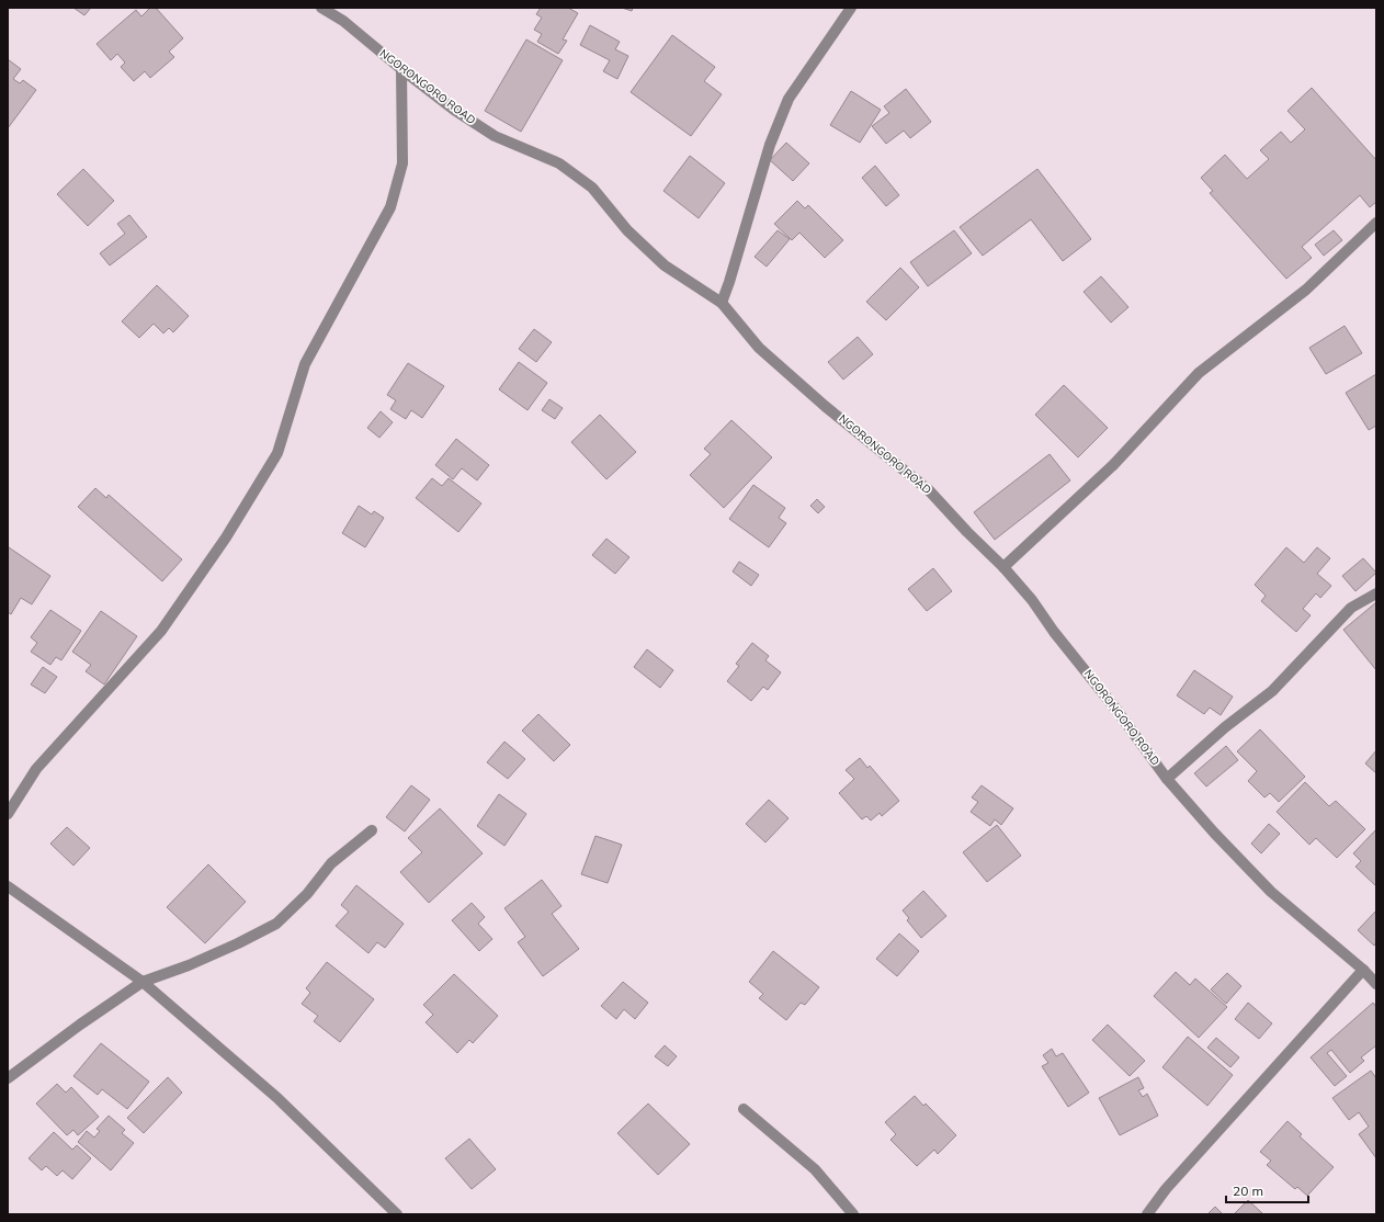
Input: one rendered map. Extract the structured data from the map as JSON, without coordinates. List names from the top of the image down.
{
  "streets": {
    "street": ["NGORONGORO ROAD"]
  },
  "scale_bar": "20 m"
}
